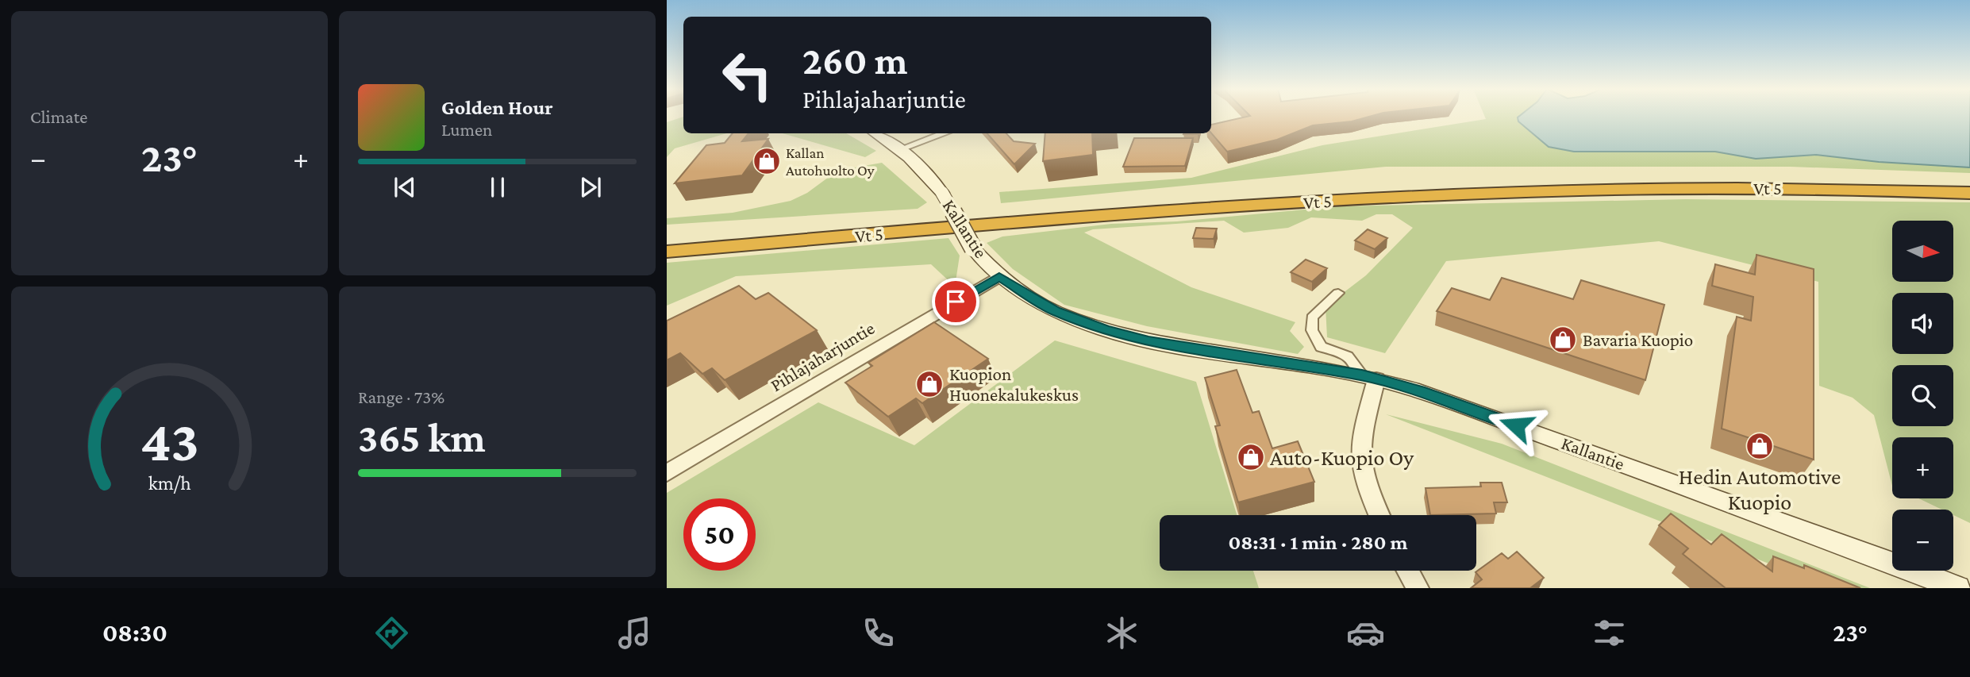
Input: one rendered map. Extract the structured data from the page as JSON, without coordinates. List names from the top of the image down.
{
  "streets": {
    "highway": ["Vt 5"],
    "main road": ["Kallantie"],
    "street": ["Pihlajaharjuntie"]
  },
  "crossings": [
    ["Kallantie", "Pihlajaharjuntie"]
  ],
  "places": {
    "shop": [
      "Kallan Autohuolto Oy",
      "Bavaria Kuopio",
      "Kuopion Huonekalukeskus",
      "Hedin Automotive Kuopio",
      "Auto-Kuopio Oy"
    ]
  },
  "north": "right",
  "page": {
    "tile": [
      "Climate",
      ["Range · 73%", "365 km"]
    ],
    "turn": ["260 m", "Pihlajaharjuntie"],
    "song": ["Golden Hour", "Lumen"],
    "heat": ["−", "23°", "+"],
    "map_buttons": ["+", "−"],
    "limit": "50",
    "trip": "08:31 · 1 min · 280 m",
    "tabs": ["08:30", "23°"],
    "gauge": ["43", "km/h"]
  }
}
